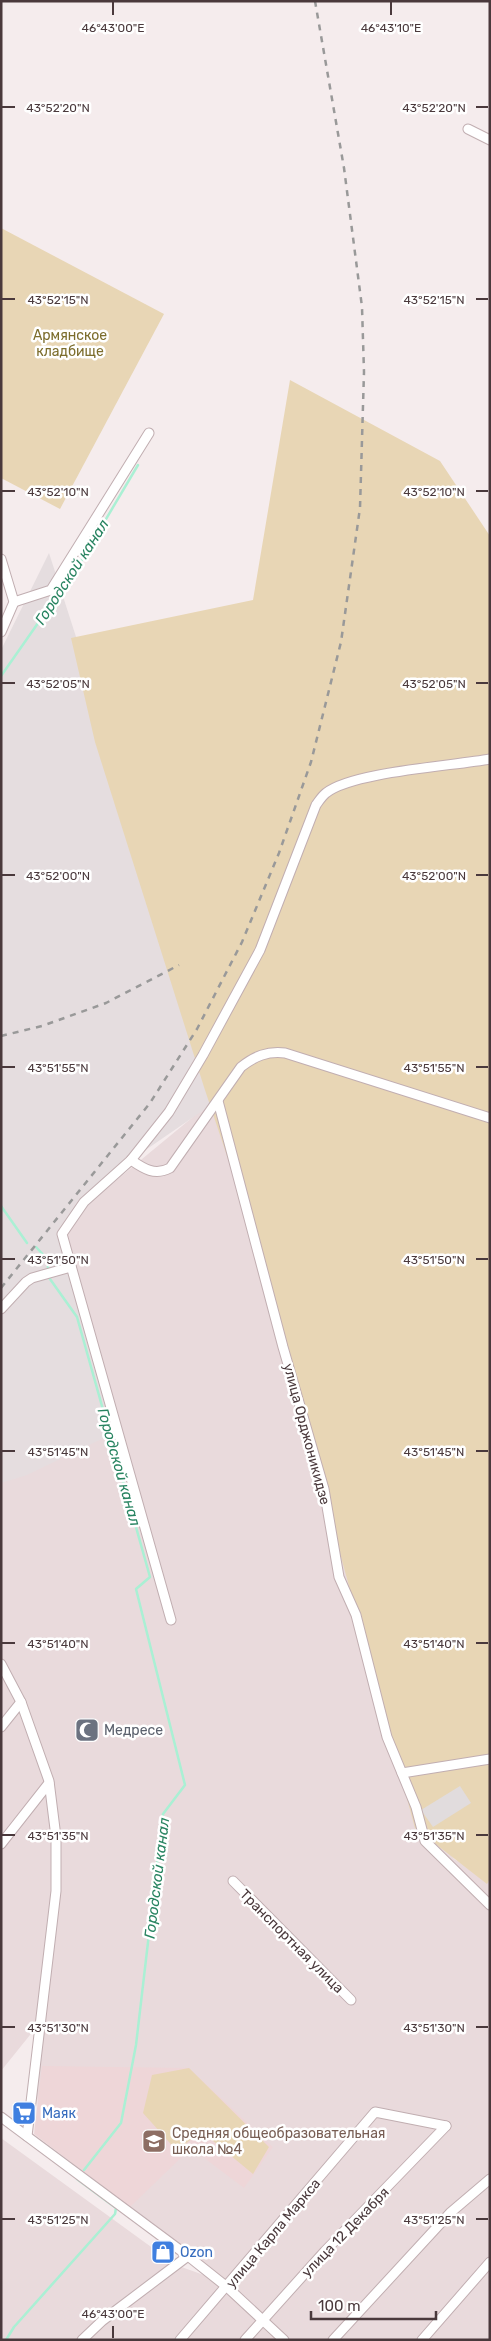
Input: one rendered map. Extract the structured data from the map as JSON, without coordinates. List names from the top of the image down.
{
  "streets": {
    "street": [
      "улица Орджоникидзе",
      "Транспортная улица",
      "улица 12 Декабря",
      "улица Карла Маркса"
    ]
  },
  "crossings": [
    ["улица 12 Декабря", "улица Карла Маркса"]
  ],
  "water": ["Городской канал"],
  "parks": ["Армянское кладбище"],
  "places": {
    "mosque": ["Медресе"],
    "supermarket": ["Маяк"],
    "school or university": ["Средняя общеобразовательная школа №4"],
    "shop": ["Ozon"]
  },
  "scale_bar": "100 m",
  "coordinates": [
    "46°43'00\"E",
    "46°43'10\"E",
    "43°52'20\"N",
    "43°52'15\"N",
    "43°52'10\"N",
    "43°52'05\"N",
    "43°52'00\"N",
    "43°51'55\"N",
    "43°51'50\"N",
    "43°51'45\"N",
    "43°51'40\"N",
    "43°51'35\"N",
    "43°51'30\"N",
    "43°51'25\"N"
  ]
}
